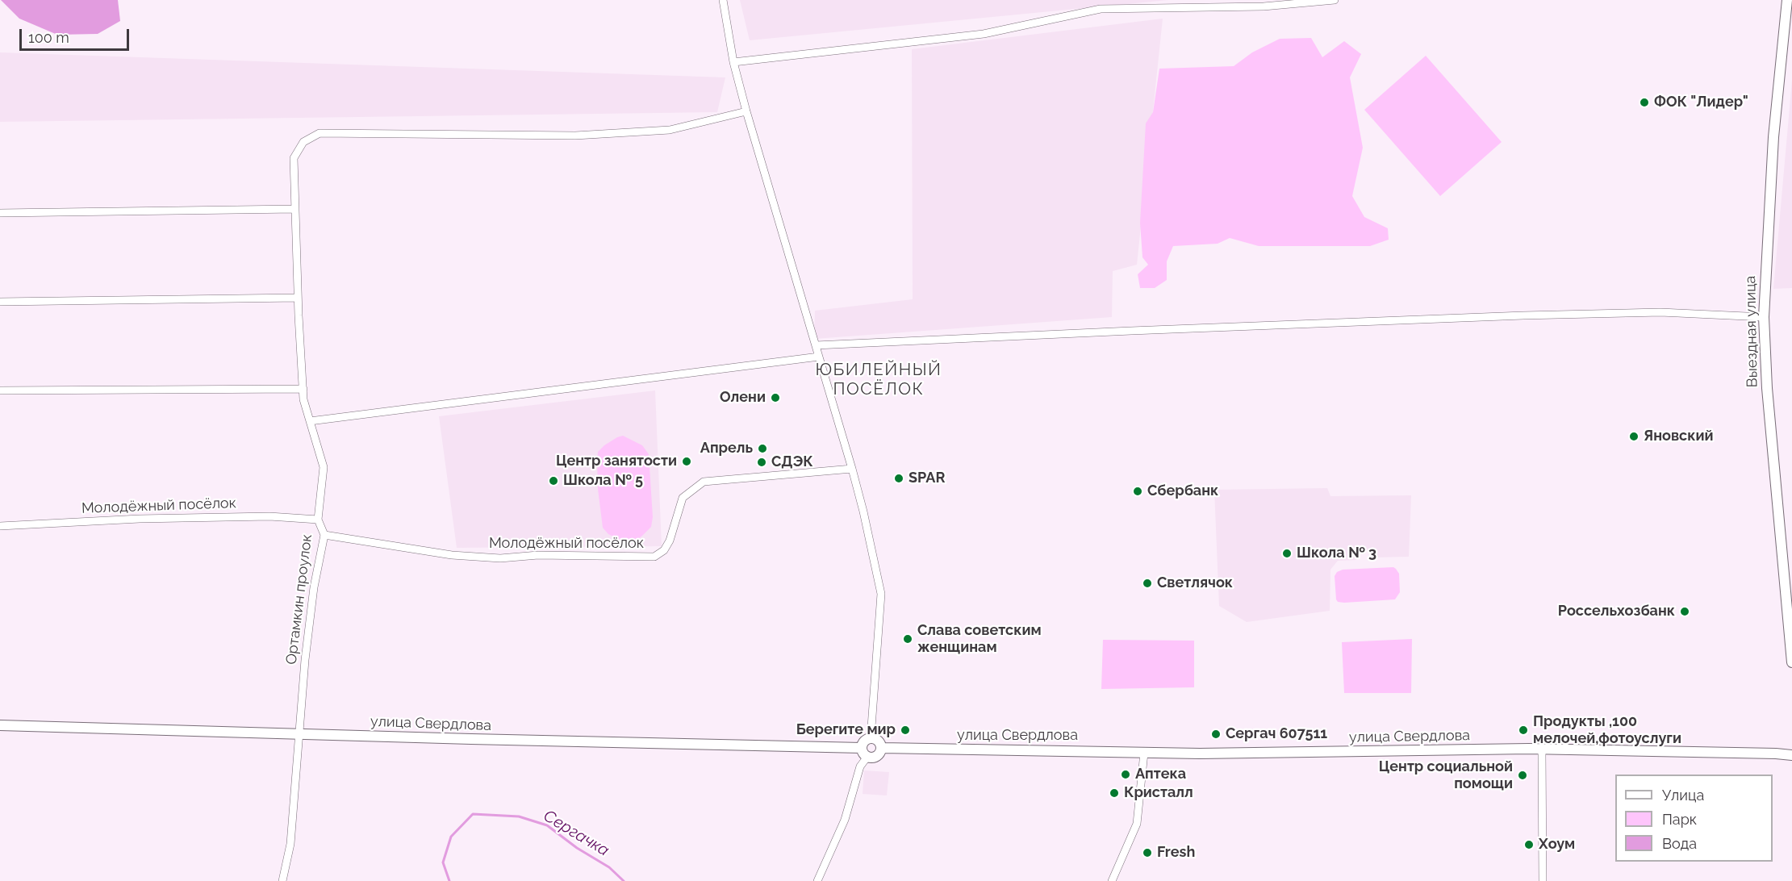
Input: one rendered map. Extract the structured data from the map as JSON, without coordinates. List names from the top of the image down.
{
  "streets": {
    "street": [
      "Выездная улица",
      "Молодёжный посёлок",
      "Ортамкин проулок",
      "улица Свердлова"
    ]
  },
  "crossings": [
    ["Молодёжный посёлок", "Ортамкин проулок"],
    ["Ортамкин проулок", "улица Свердлова"]
  ],
  "districts": ["ЮБИЛЕЙНЫЙ ПОСЁЛОК"],
  "water": ["Сергачка"],
  "places": [
    "ФОК \"Лидер\"",
    "Олени",
    "Яновский",
    "Апрель",
    "Центр занятости",
    "СДЭК",
    "SPAR",
    "Школа № 5",
    "Сбербанк",
    "Школа № 3",
    "Светлячок",
    "Россельхозбанк",
    "Слава советским женщинам",
    "Берегите мир",
    "Продукты ,100 мелочей,фотоуслуги",
    "Сергач 607511",
    "Аптека",
    "Центр социальной помощи",
    "Кристалл",
    "Хоум",
    "Fresh"
  ],
  "legend": ["Улица", "Парк", "Вода"],
  "scale_bar": "100 m"
}
